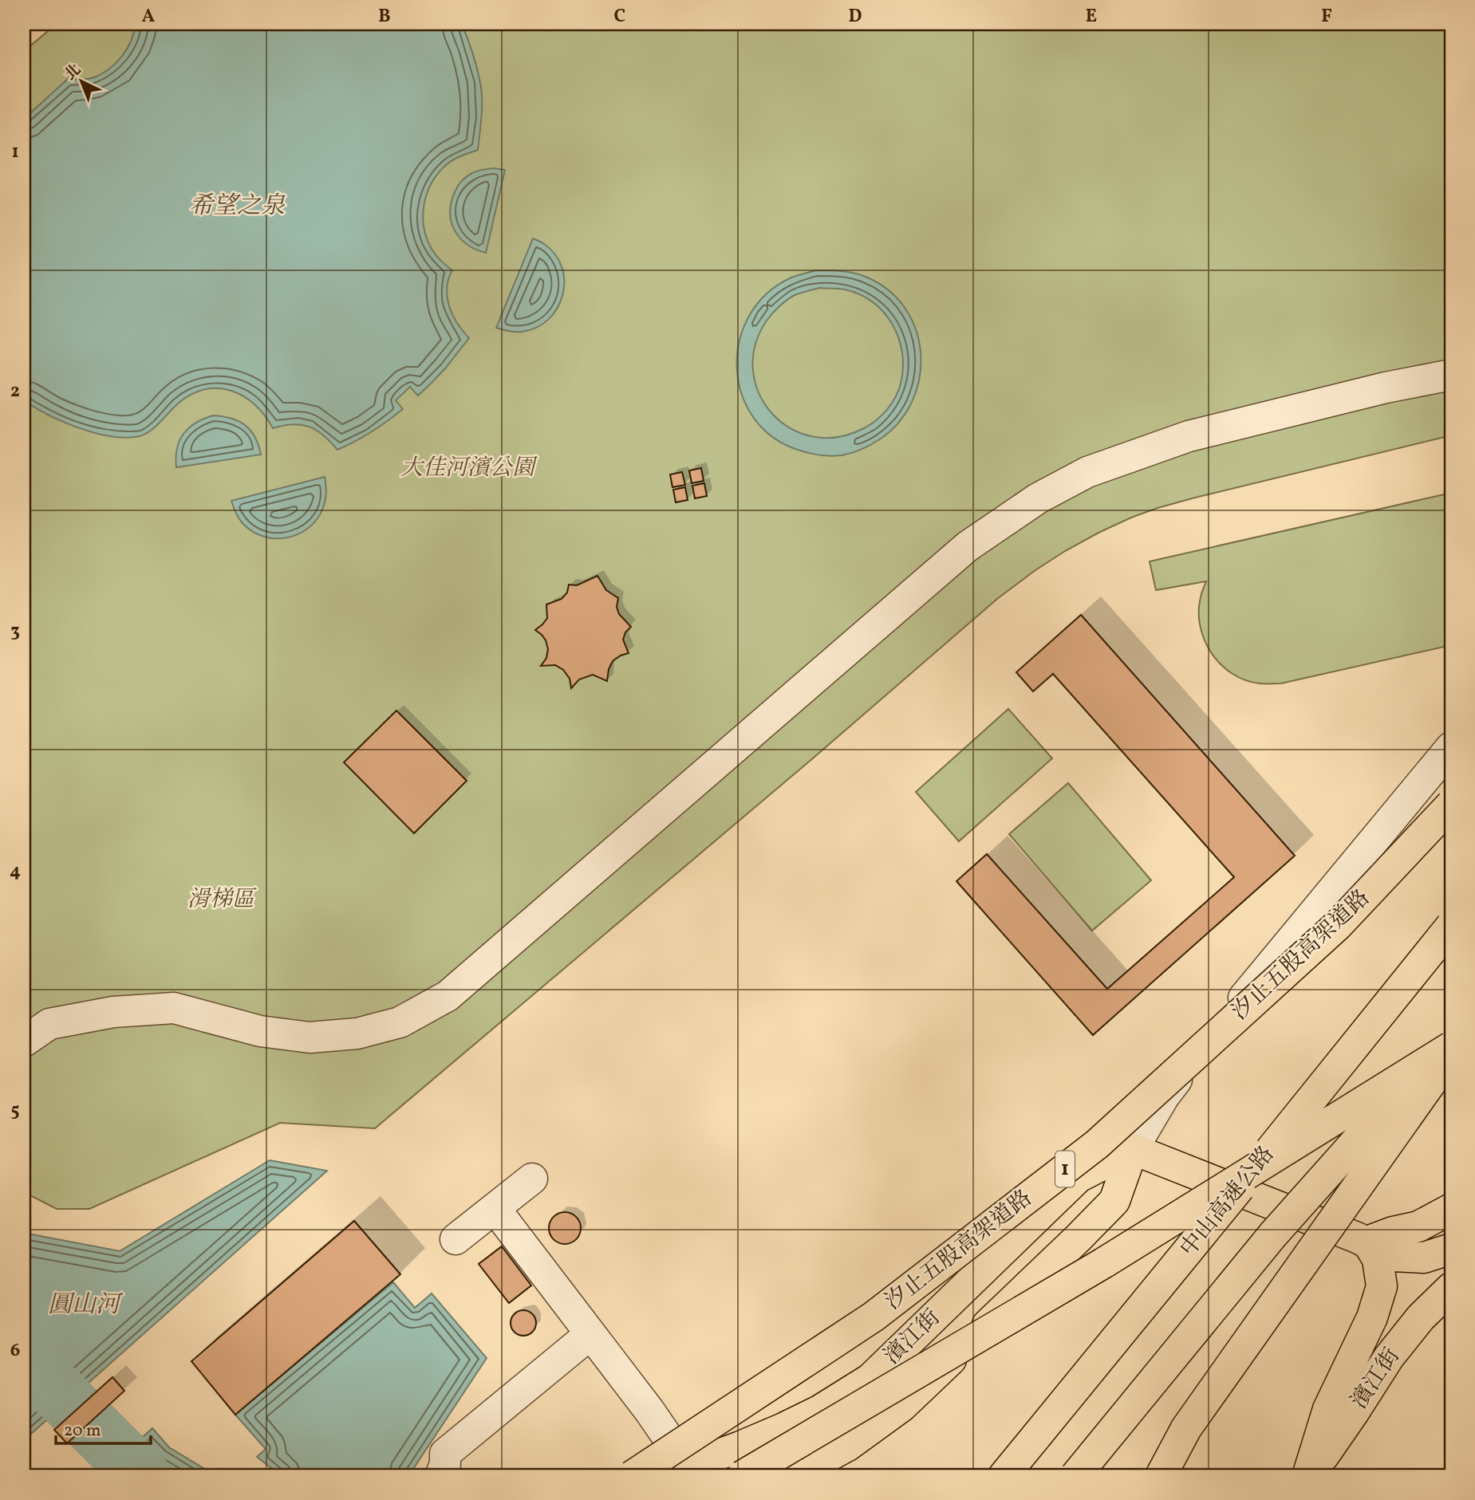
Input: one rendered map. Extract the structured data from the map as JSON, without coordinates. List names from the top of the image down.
{
  "streets": {
    "main road": [
      "汐止五股高架道路",
      "1",
      "中山高速公路",
      "濱江街"
    ]
  },
  "water": ["希望之泉", "圓山河"],
  "parks": ["大佳河濱公園", "滑梯區"],
  "scale_bar": "20 m",
  "north": "top left",
  "grid": {
    "columns": [
      "A",
      "B",
      "C",
      "D",
      "E",
      "F"
    ],
    "rows": [
      "1",
      "2",
      "3",
      "4",
      "5",
      "6"
    ]
  }
}
